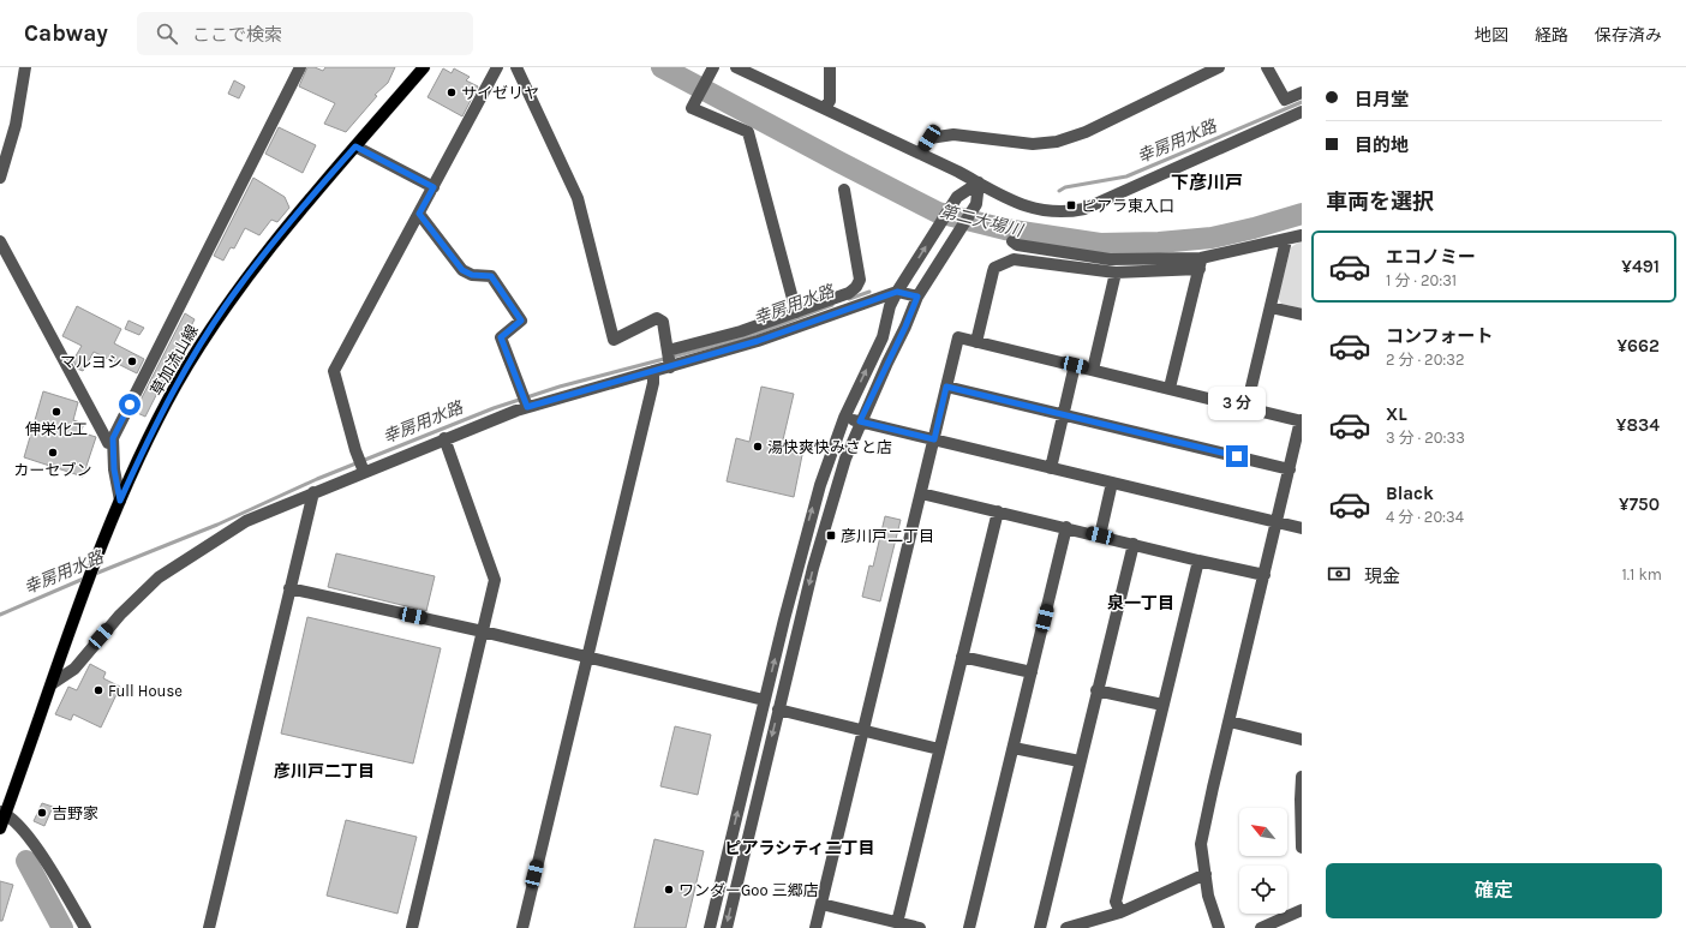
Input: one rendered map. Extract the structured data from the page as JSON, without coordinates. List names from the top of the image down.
{
  "streets": {
    "main road": ["草加流山線"]
  },
  "districts": [
    "下彦川戸",
    "泉一丁目",
    "彦川戸二丁目",
    "ピアラシティ二丁目"
  ],
  "water": ["幸房用水路", "第二大場川"],
  "places": {
    "other": [
      "サイゼリヤ",
      "マルヨシ",
      "伸栄化工",
      "湯快爽快みさと店",
      "カーセブン",
      "Full House",
      "吉野家",
      "ワンダーGoo 三郷店"
    ],
    "transit": ["ピアラ東入口", "彦川戸二丁目"]
  },
  "north": "top left",
  "page": {
    "header": "Cabway",
    "search": "ここで検索",
    "nav": ["地図", "経路", "保存済み"],
    "banner": ["日月堂", "目的地"],
    "heading": "車両を選択",
    "list": [
      {
        "name": "エコノミー",
        "note": "1 分 · 20:31",
        "value": "¥491"
      },
      {
        "name": "コンフォート",
        "note": "2 分 · 20:32",
        "value": "¥662"
      },
      {
        "name": "XL",
        "note": "3 分 · 20:33",
        "value": "¥834"
      },
      {
        "name": "Black",
        "note": "4 分 · 20:34",
        "value": "¥750"
      }
    ],
    "bubble": "3 分",
    "pay": ["現金", "1.1 km"],
    "buttons": "確定"
  }
}
